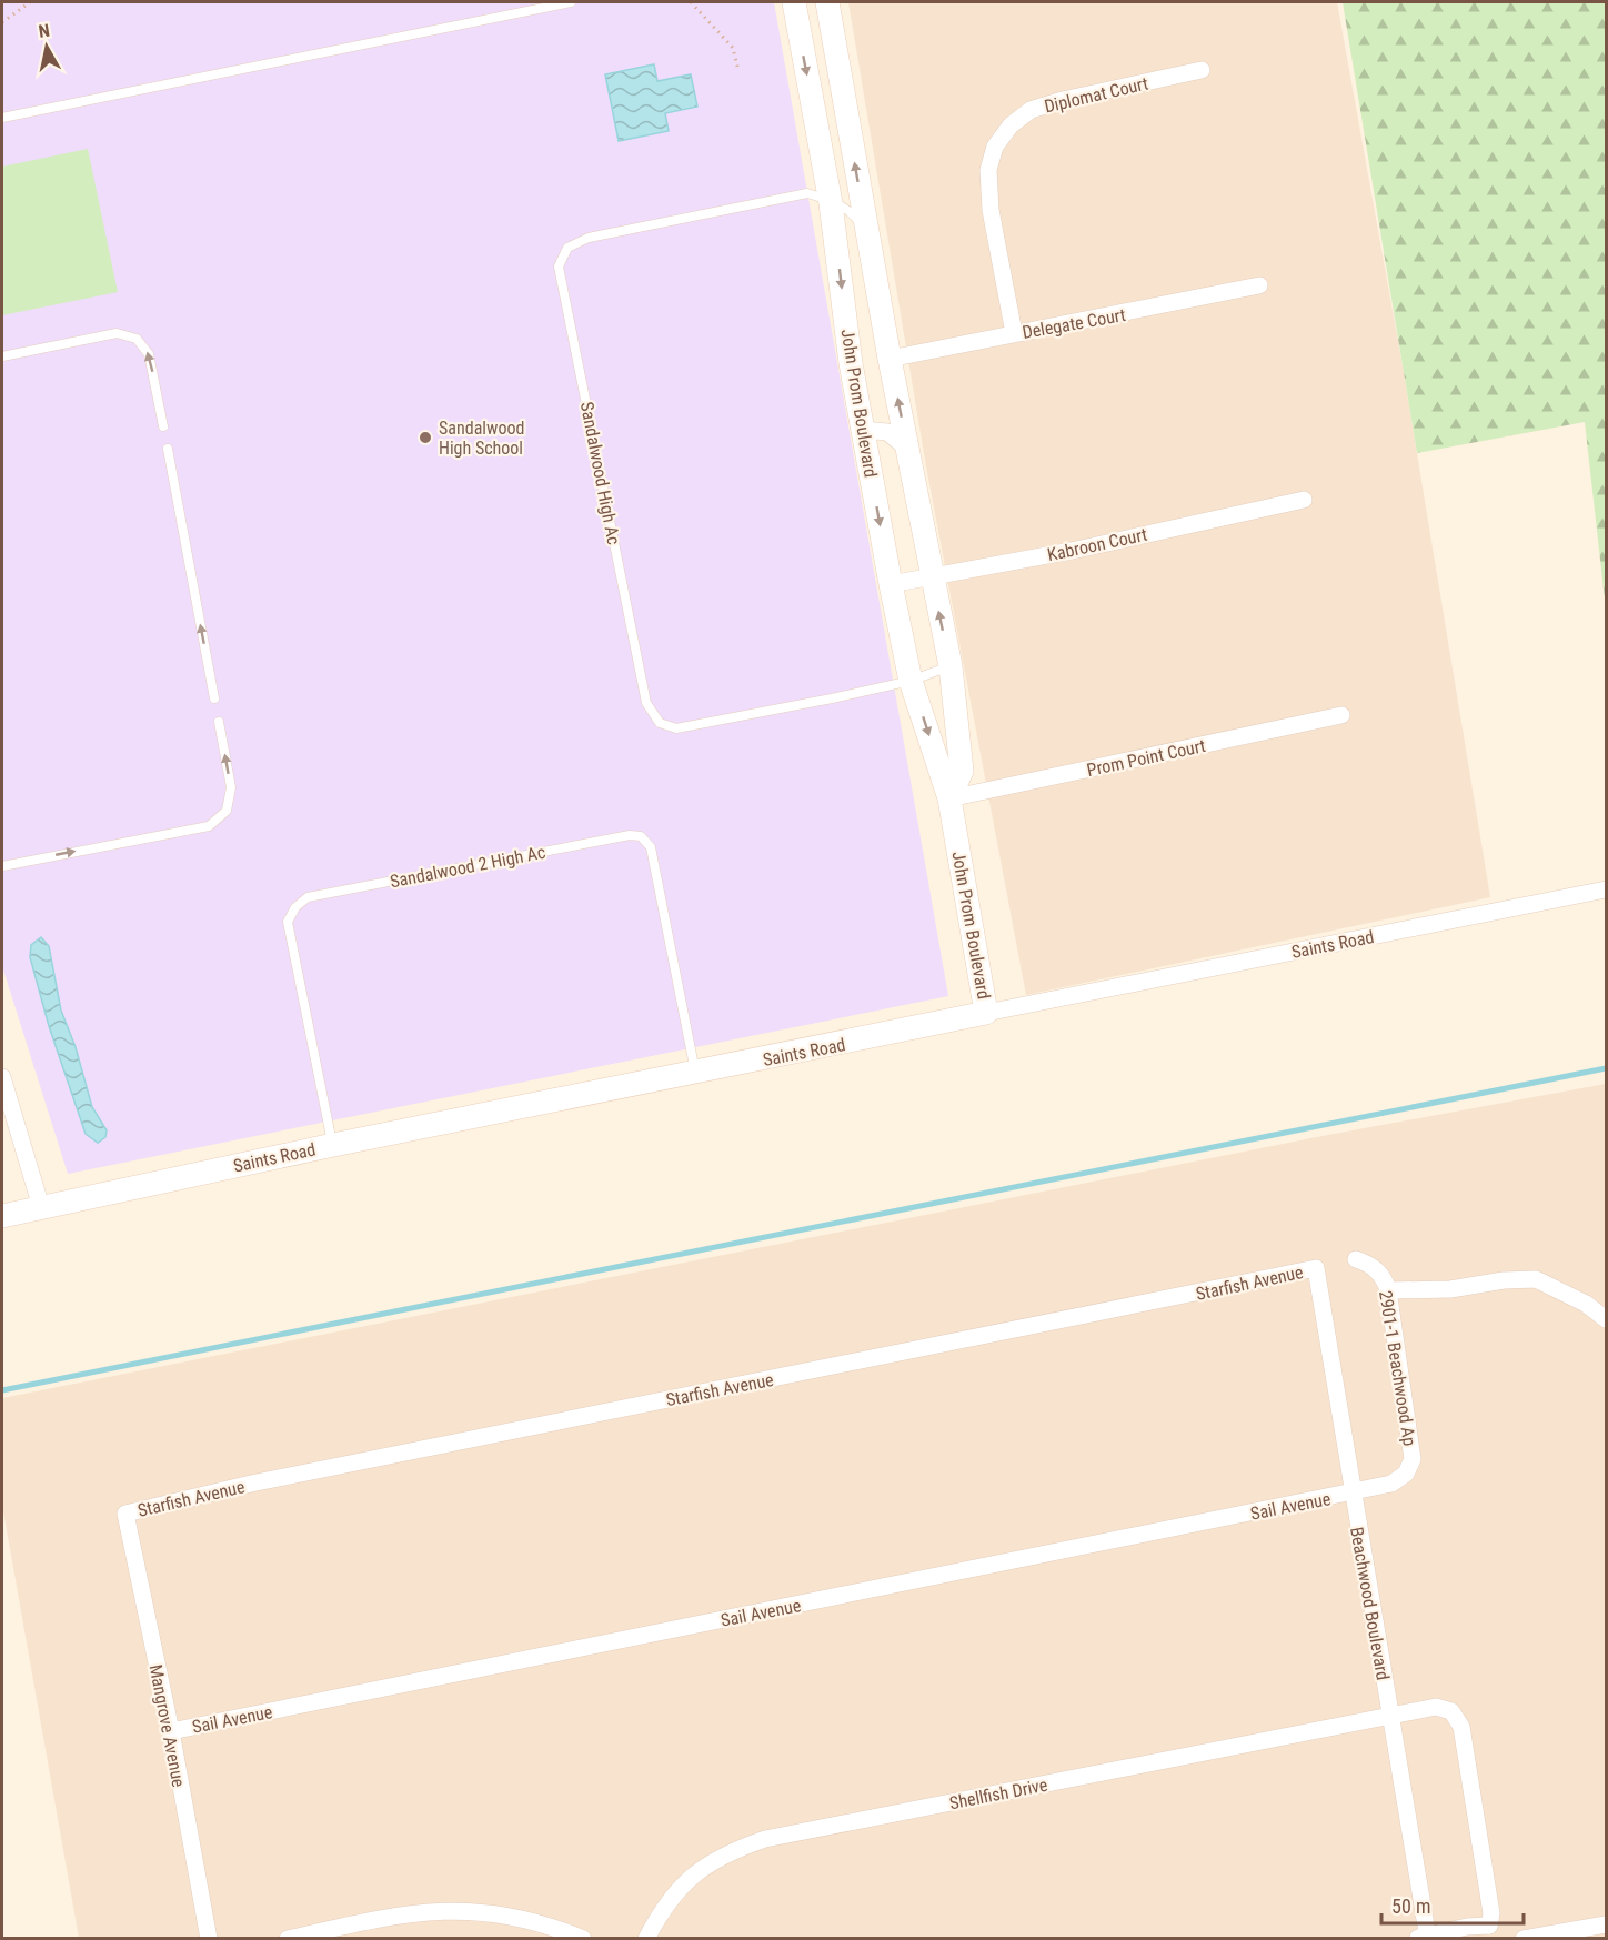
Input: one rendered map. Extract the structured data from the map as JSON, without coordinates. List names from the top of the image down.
{
  "streets": {
    "street": [
      "Diplomat Court",
      "Delegate Court",
      "John Prom Boulevard",
      "Kabroon Court",
      "Prom Point Court",
      "Saints Road",
      "Starfish Avenue",
      "2901-1 Beachwood Ap",
      "Sail Avenue",
      "Beachwood Boulevard",
      "Mangrove Avenue",
      "Shellfish Drive"
    ],
    "lane": ["Sandalwood High Ac", "Sandalwood 2 High Ac"]
  },
  "crossings": [
    ["Diplomat Court", "Delegate Court"],
    ["Delegate Court", "John Prom Boulevard"],
    ["John Prom Boulevard", "Sandalwood High Ac"],
    ["John Prom Boulevard", "Kabroon Court"],
    ["John Prom Boulevard", "Prom Point Court"],
    ["John Prom Boulevard", "Saints Road"],
    ["Sandalwood 2 High Ac", "Saints Road"],
    ["Starfish Avenue", "Beachwood Boulevard"],
    ["Starfish Avenue", "Mangrove Avenue"],
    ["2901-1 Beachwood Ap", "Sail Avenue"],
    ["2901-1 Beachwood Ap", "Beachwood Boulevard"],
    ["Sail Avenue", "Beachwood Boulevard"],
    ["Sail Avenue", "Mangrove Avenue"],
    ["Beachwood Boulevard", "Shellfish Drive"]
  ],
  "places": ["Sandalwood High School"],
  "scale_bar": "50 m",
  "north": "top"
}
